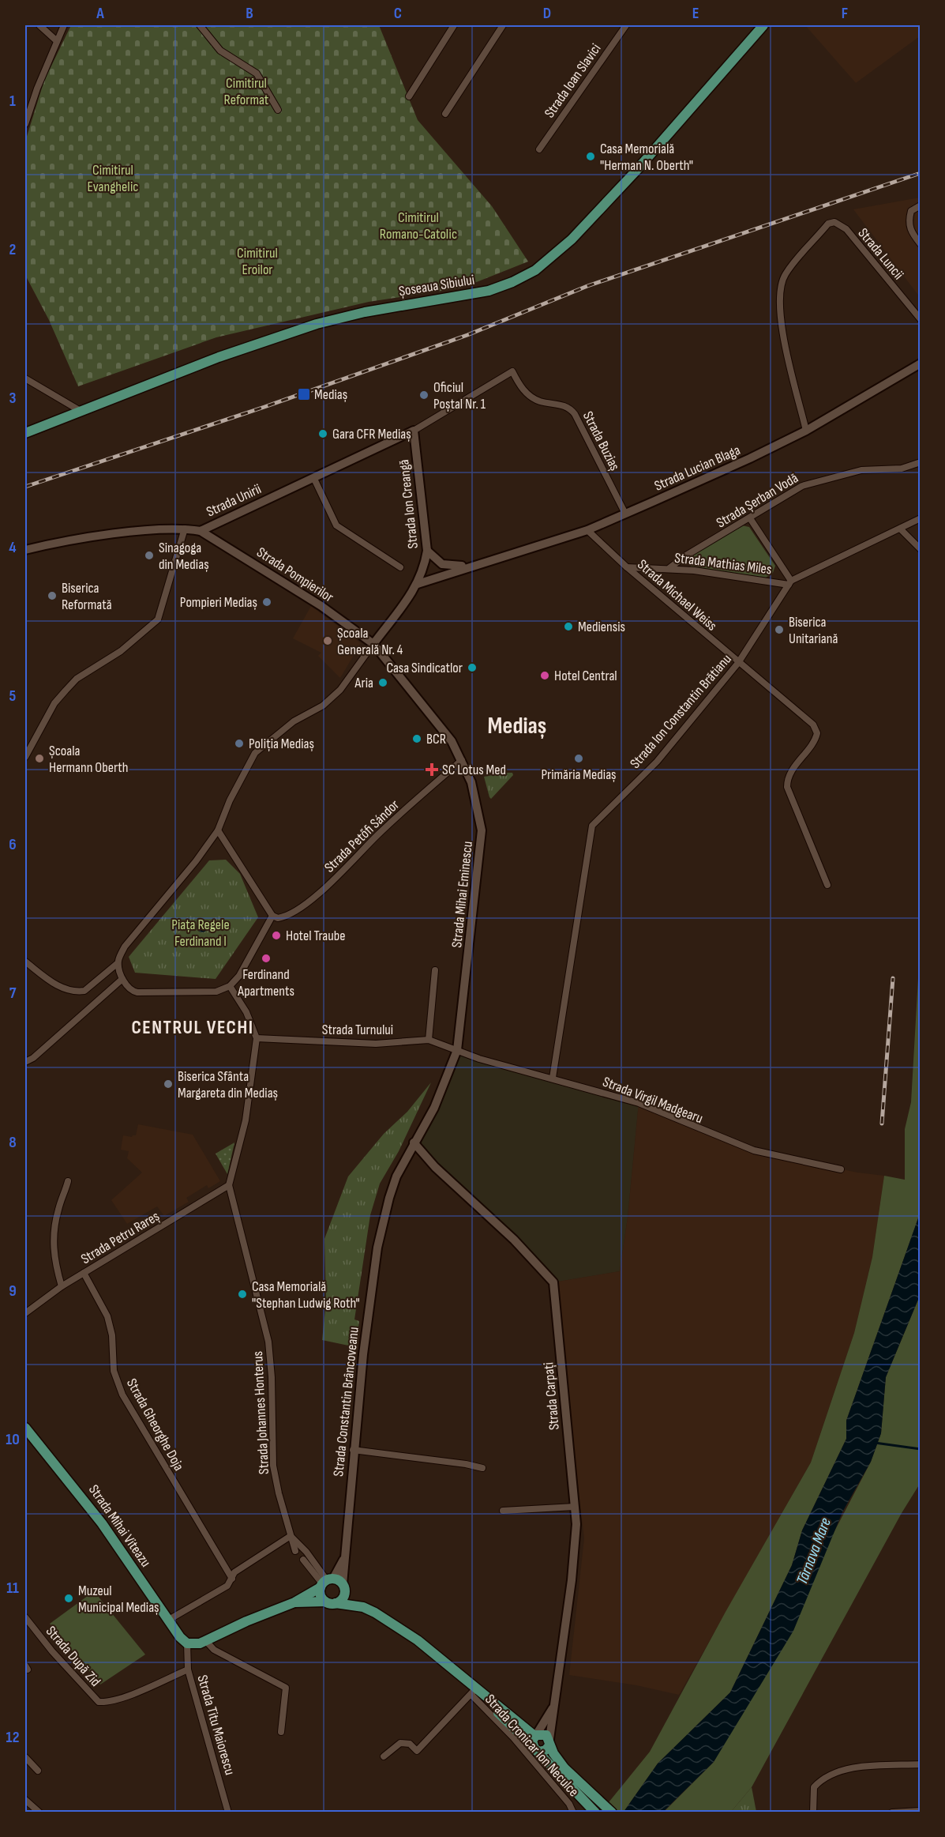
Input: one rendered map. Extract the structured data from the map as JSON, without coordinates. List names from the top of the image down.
{
  "streets": {
    "main road": ["Șoseaua Sibiului", "Strada Mihai Viteazu"],
    "street": [
      "Strada Ioan Slavici",
      "Strada Luncii",
      "Strada Buziaș",
      "Strada Lucian Blaga",
      "Strada Unirii",
      "Strada Șerban Vodă",
      "Strada Ion Creangă",
      "Strada Mathias Miles",
      "Strada Pompierilor",
      "Strada Michael Weiss",
      "Strada Ion Constantin Brătianu",
      "Strada Petőfi Sándor",
      "Strada Mihai Eminescu",
      "Strada Turnului",
      "Strada Virgil Madgearu",
      "Strada Petru Rareș",
      "Strada Carpați",
      "Strada Constantin Brâncoveanu",
      "Strada Johannes Honterus",
      "Strada Gheorghe Doja",
      "Strada După Zid",
      "Strada Titu Maiorescu",
      "Strada Cronicar Ion Neculce"
    ]
  },
  "crossings": [
    ["Strada Luncii", "Strada Lucian Blaga"],
    ["Strada Buziaș", "Strada Lucian Blaga"],
    ["Strada Buziaș", "Strada Unirii"],
    ["Strada Buziaș", "Strada Ion Creangă"],
    ["Strada Lucian Blaga", "Strada Ion Creangă"],
    ["Strada Lucian Blaga", "Strada Michael Weiss"],
    ["Strada Unirii", "Strada Ion Creangă"],
    ["Strada Unirii", "Strada Pompierilor"],
    ["Strada Șerban Vodă", "Strada Mathias Miles"],
    ["Strada Ion Creangă", "Strada Pompierilor"],
    ["Strada Ion Creangă", "Strada Mihai Eminescu"],
    ["Strada Mathias Miles", "Strada Michael Weiss"],
    ["Strada Mathias Miles", "Strada Ion Constantin Brătianu"],
    ["Strada Pompierilor", "Strada Mihai Eminescu"],
    ["Strada Michael Weiss", "Strada Ion Constantin Brătianu"],
    ["Strada Ion Constantin Brătianu", "Strada Virgil Madgearu"],
    ["Strada Petőfi Sándor", "Strada Mihai Eminescu"],
    ["Strada Mihai Eminescu", "Strada Turnului"],
    ["Strada Mihai Eminescu", "Strada Virgil Madgearu"],
    ["Strada Mihai Eminescu", "Strada Carpați"],
    ["Strada Mihai Eminescu", "Strada Constantin Brâncoveanu"],
    ["Strada Turnului", "Strada Virgil Madgearu"],
    ["Strada Turnului", "Strada Johannes Honterus"],
    ["Strada Petru Rareș", "Strada Johannes Honterus"],
    ["Strada Petru Rareș", "Strada Gheorghe Doja"],
    ["Strada Carpați", "Strada Constantin Brâncoveanu"],
    ["Strada Mihai Viteazu", "Strada Titu Maiorescu"],
    ["Strada După Zid", "Strada Titu Maiorescu"]
  ],
  "districts": ["Mediaș", "CENTRUL VECHI"],
  "water": ["Târnava Mare"],
  "parks": [
    "Cimitirul Reformat",
    "Cimitirul Evanghelic",
    "Cimitirul Romano-Catolic",
    "Cimitirul Eroilor",
    "Piața Regele Ferdinand I"
  ],
  "places": {
    "other": [
      "Casa Memorială \"Herman N. Oberth\"",
      "Oficiul Poștal Nr. 1",
      "Gara CFR Mediaș",
      "Sinagoga din Mediaș",
      "Biserica Reformată",
      "Pompieri Mediaș",
      "Mediensis",
      "Biserica Unitariană",
      "Școala Generală Nr. 4",
      "Casa Sindicatlor",
      "Hotel Central",
      "Aria",
      "BCR",
      "Poliția Mediaș",
      "Școala Hermann Oberth",
      "Primăria Mediaș",
      "Hotel Traube",
      "Ferdinand Apartments",
      "Biserica Sfânta Margareta din Mediaș",
      "Casa Memorială \"Stephan Ludwig Roth\"",
      "Muzeul Municipal Mediaș"
    ],
    "transit": ["Mediaș"],
    "health": ["SC Lotus Med"]
  },
  "grid": {
    "columns": [
      "A",
      "B",
      "C",
      "D",
      "E",
      "F"
    ],
    "rows": [
      "1",
      "2",
      "3",
      "4",
      "5",
      "6",
      "7",
      "8",
      "9",
      "10",
      "11",
      "12"
    ]
  }
}
